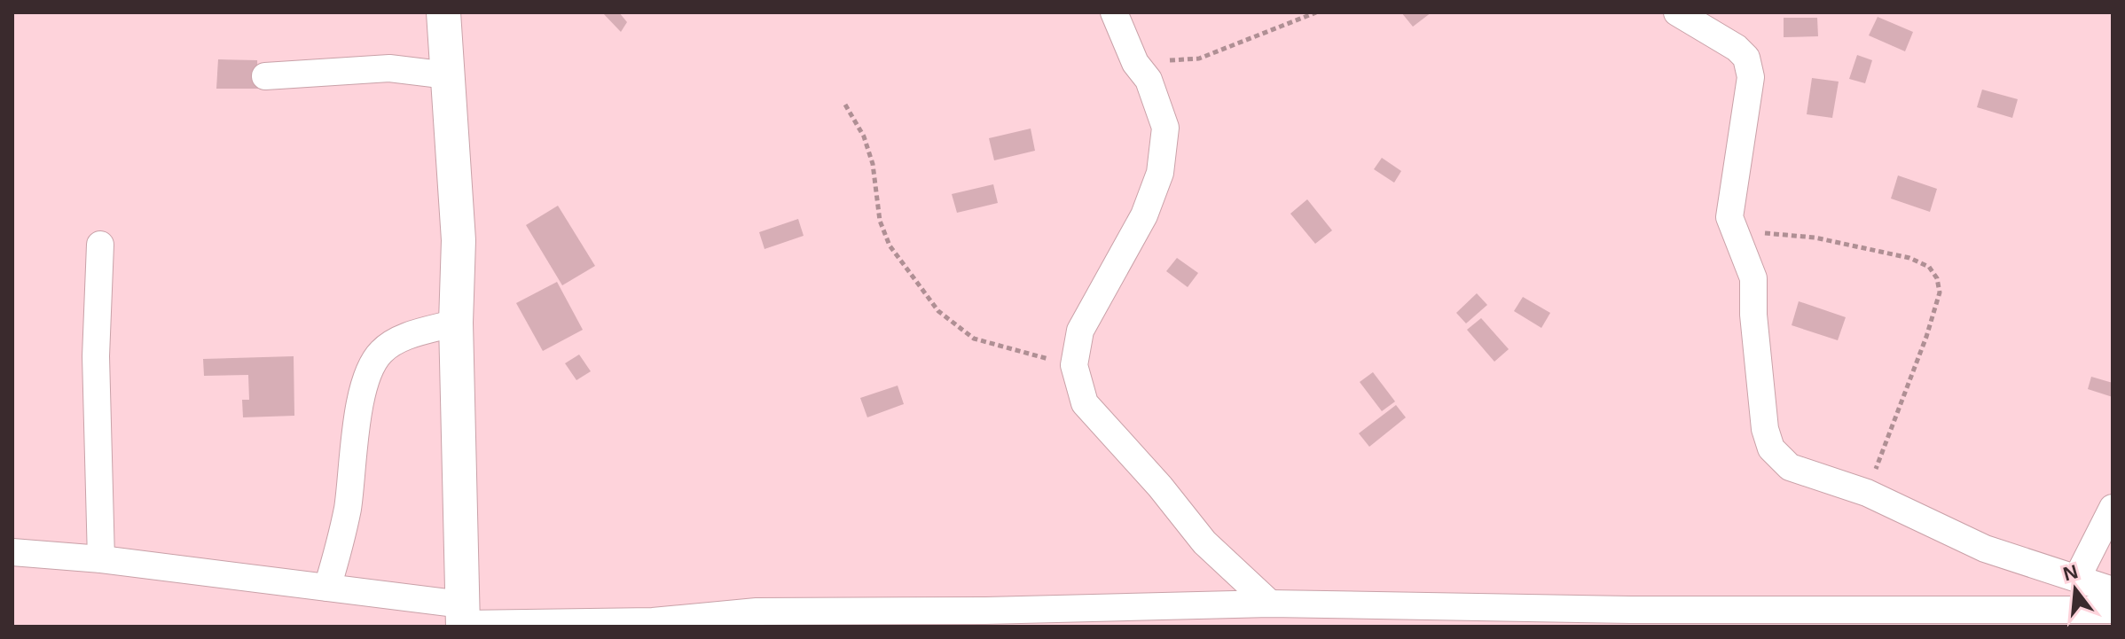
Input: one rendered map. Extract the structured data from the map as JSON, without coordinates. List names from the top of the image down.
{
  "north": "top"
}
